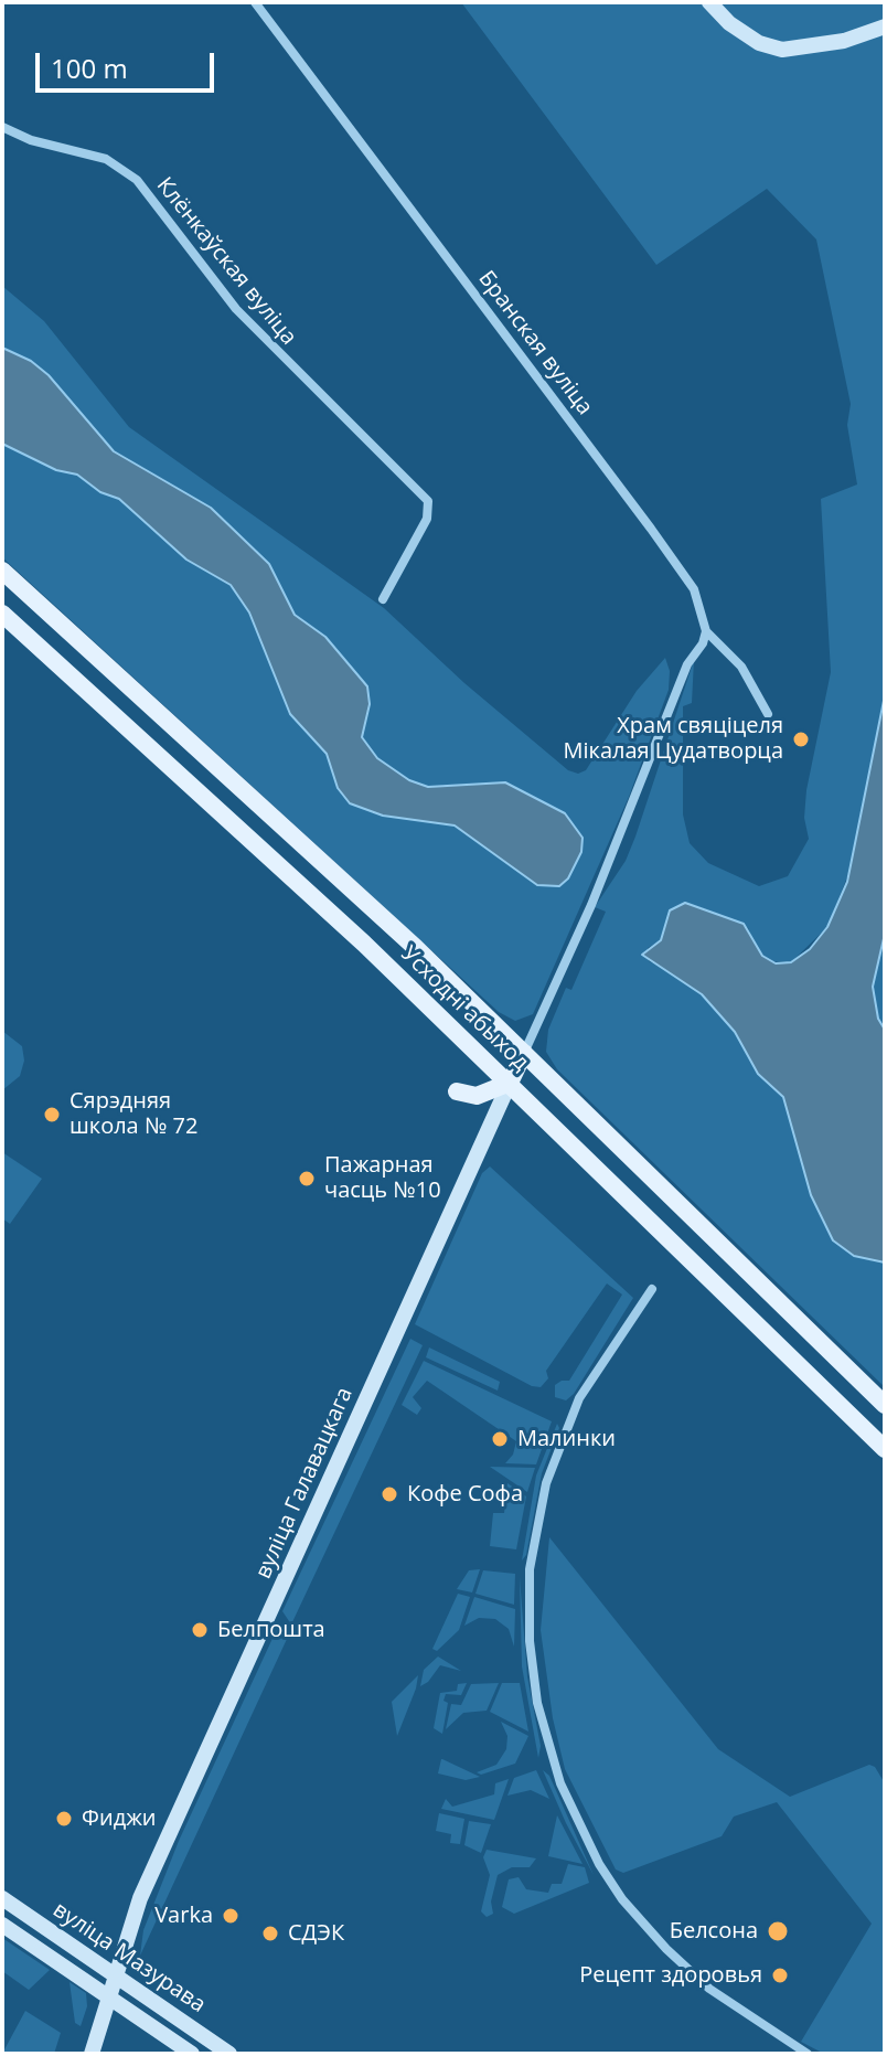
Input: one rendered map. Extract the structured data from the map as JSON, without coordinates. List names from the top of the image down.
{
  "streets": {
    "main road": ["Усходні абыход"],
    "street": [
      "Клёнкаўская вуліца",
      "Бранская вуліца",
      "вуліца Галавацкага",
      "вуліца Мазурава"
    ]
  },
  "crossings": [
    ["Усходні абыход", "вуліца Галавацкага"],
    ["вуліца Галавацкага", "вуліца Мазурава"]
  ],
  "places": [
    "Храм свяціцеля Мікалая Цудатворца",
    "Сярэдняя школа № 72",
    "Пажарная часць №10",
    "Малинки",
    "Кофе Софа",
    "Белпошта",
    "Фиджи",
    "Varka",
    "Белсона",
    "СДЭК",
    "Рецепт здоровья"
  ],
  "scale_bar": "100 m"
}
